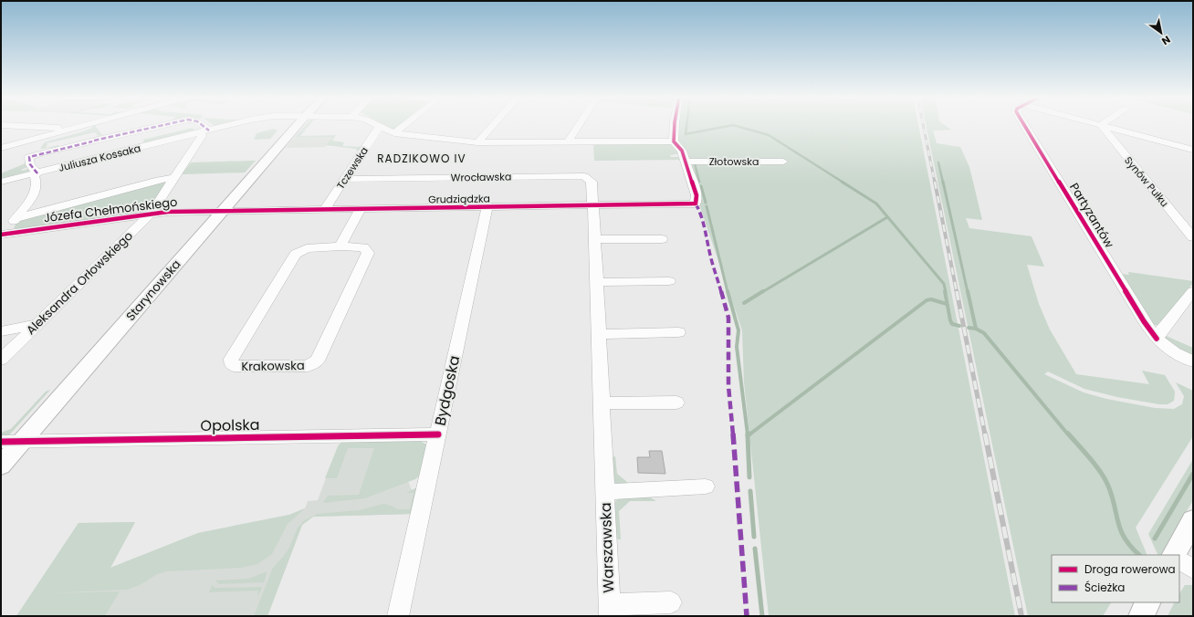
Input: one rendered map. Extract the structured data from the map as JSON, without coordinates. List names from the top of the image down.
{
  "streets": {
    "street": [
      "Juliusza Kossaka",
      "Złotowska",
      "Tczewska",
      "Wrocławska",
      "Synów Pułku",
      "Grudziądzka",
      "Józefa Chełmońskiego",
      "Partyzantów",
      "Aleksandra Orłowskiego",
      "Starynowska",
      "Krakowska",
      "Bydgoska",
      "Opolska",
      "Warszawska"
    ]
  },
  "crossings": [
    ["Juliusza Kossaka", "Tczewska"],
    ["Juliusza Kossaka", "Aleksandra Orłowskiego"],
    ["Złotowska", "Grudziądzka"],
    ["Tczewska", "Wrocławska"],
    ["Tczewska", "Grudziądzka"],
    ["Wrocławska", "Grudziądzka"],
    ["Wrocławska", "Warszawska"],
    ["Grudziądzka", "Józefa Chełmońskiego"],
    ["Grudziądzka", "Starynowska"],
    ["Grudziądzka", "Bydgoska"],
    ["Grudziądzka", "Warszawska"],
    ["Józefa Chełmońskiego", "Aleksandra Orłowskiego"],
    ["Józefa Chełmońskiego", "Starynowska"],
    ["Starynowska", "Opolska"],
    ["Bydgoska", "Opolska"]
  ],
  "districts": ["RADZIKOWO IV"],
  "legend": ["Droga rowerowa", "Ścieżka"],
  "north": "bottom right"
}
